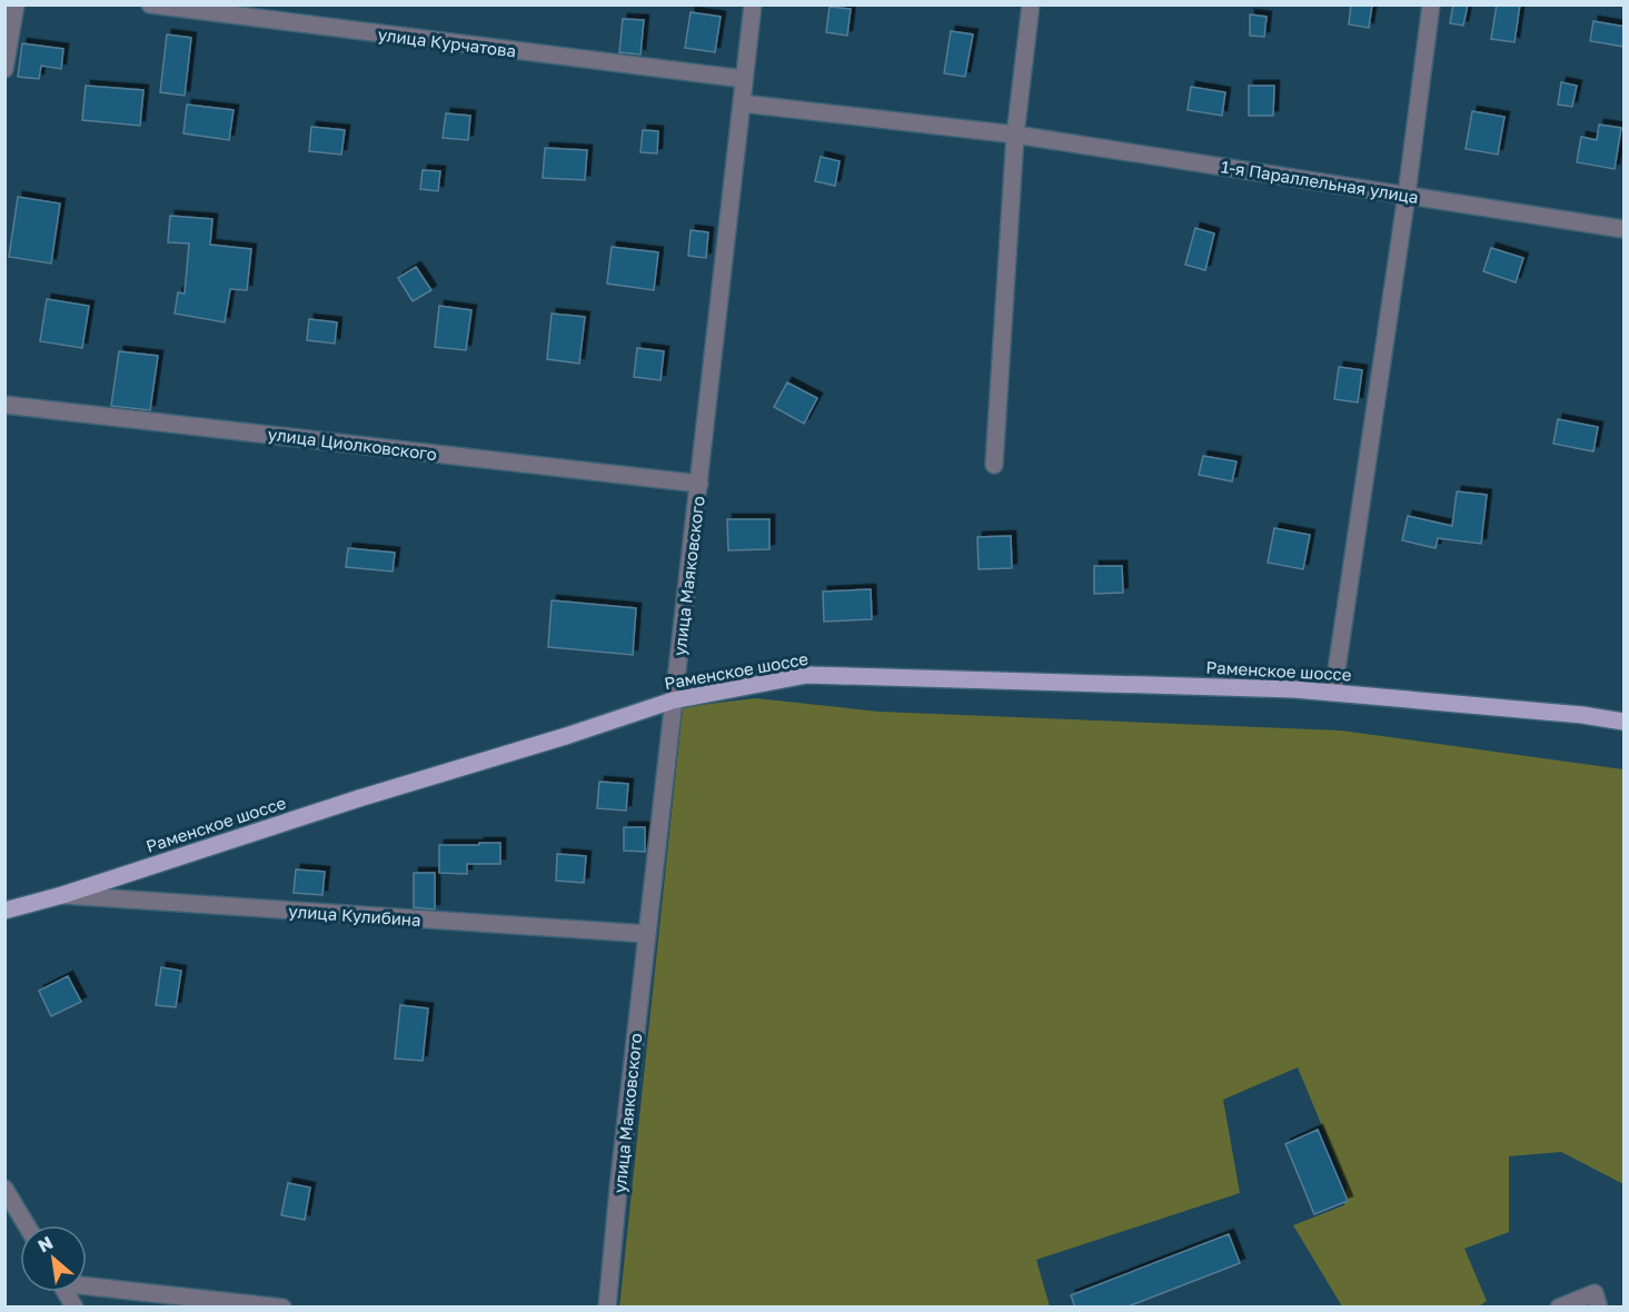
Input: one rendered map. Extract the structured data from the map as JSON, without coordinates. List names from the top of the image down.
{
  "streets": {
    "main road": ["Раменское шоссе"],
    "street": [
      "улица Курчатова",
      "1-я Параллельная улица",
      "улица Циолковского",
      "улица Маяковского",
      "улица Кулибина"
    ]
  },
  "crossings": [
    ["улица Курчатова", "улица Маяковского"],
    ["улица Циолковского", "улица Маяковского"],
    ["улица Маяковского", "Раменское шоссе"],
    ["улица Маяковского", "улица Кулибина"],
    ["Раменское шоссе", "улица Кулибина"]
  ],
  "north": "top left"
}
